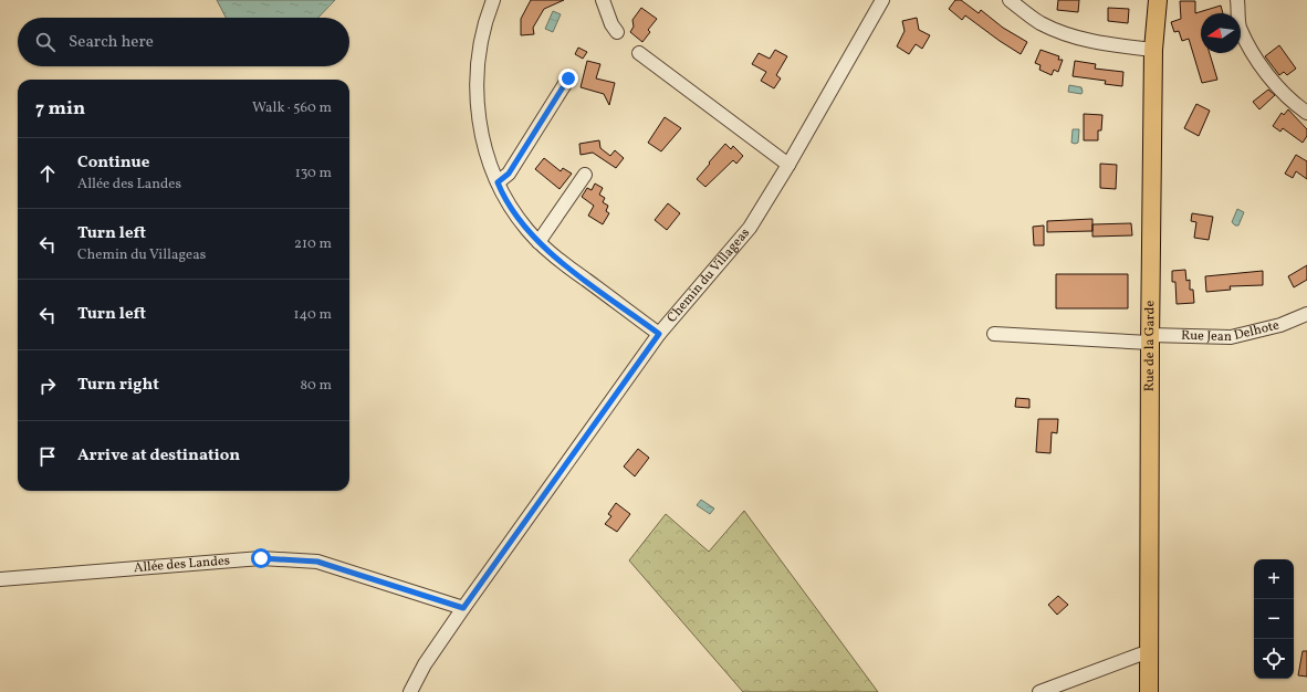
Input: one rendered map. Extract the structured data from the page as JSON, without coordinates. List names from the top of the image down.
{
  "streets": {
    "main road": ["Rue de la Garde"],
    "street": ["Chemin du Villageas", "Rue Jean Delhote", "Allée des Landes"]
  },
  "crossings": [
    ["Chemin du Villageas", "Allée des Landes"],
    ["Rue Jean Delhote", "Rue de la Garde"]
  ],
  "north": "left",
  "page": {
    "search": "Search here",
    "heading": ["7 min", "Walk · 560 m"],
    "list": [
      ["Continue", "Allée des Landes", "130 m"],
      ["Turn left", "Chemin du Villageas", "210 m"],
      ["Turn left", "140 m"],
      ["Turn right", "80 m"],
      "Arrive at destination"
    ],
    "map_buttons": ["+", "−"]
  }
}
